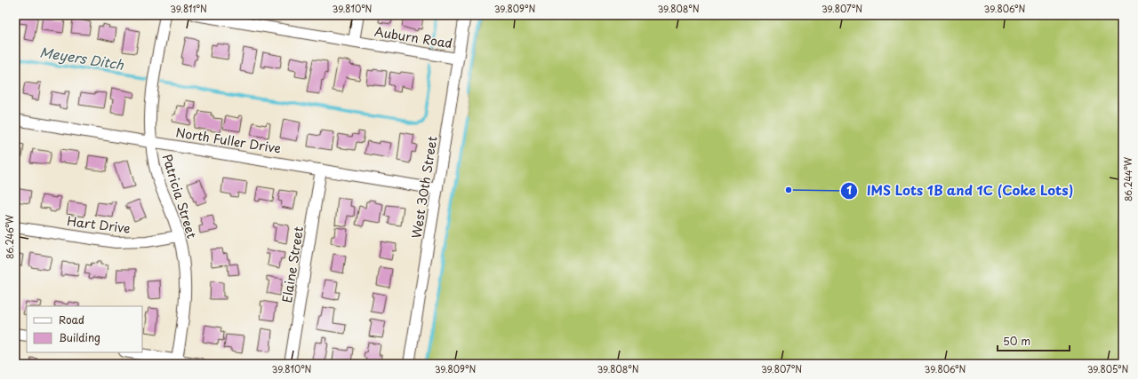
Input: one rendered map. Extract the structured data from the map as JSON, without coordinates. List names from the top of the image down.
{
  "streets": {
    "street": [
      "Auburn Road",
      "North Fuller Drive",
      "West 30th Street",
      "Patricia Street",
      "Hart Drive",
      "Elaine Street"
    ]
  },
  "crossings": [
    ["Auburn Road", "West 30th Street"],
    ["North Fuller Drive", "West 30th Street"],
    ["North Fuller Drive", "Patricia Street"],
    ["North Fuller Drive", "Elaine Street"],
    ["Patricia Street", "Hart Drive"]
  ],
  "water": ["Meyers Ditch"],
  "places": ["IMS Lots 1B and 1C (Coke Lots)"],
  "legend": ["Road", "Building"],
  "scale_bar": "50 m",
  "coordinates": [
    "39.811°N",
    "39.810°N",
    "39.809°N",
    "39.808°N",
    "39.807°N",
    "39.806°N",
    "86.244°W",
    "86.246°W",
    "39.805°N"
  ]
}
